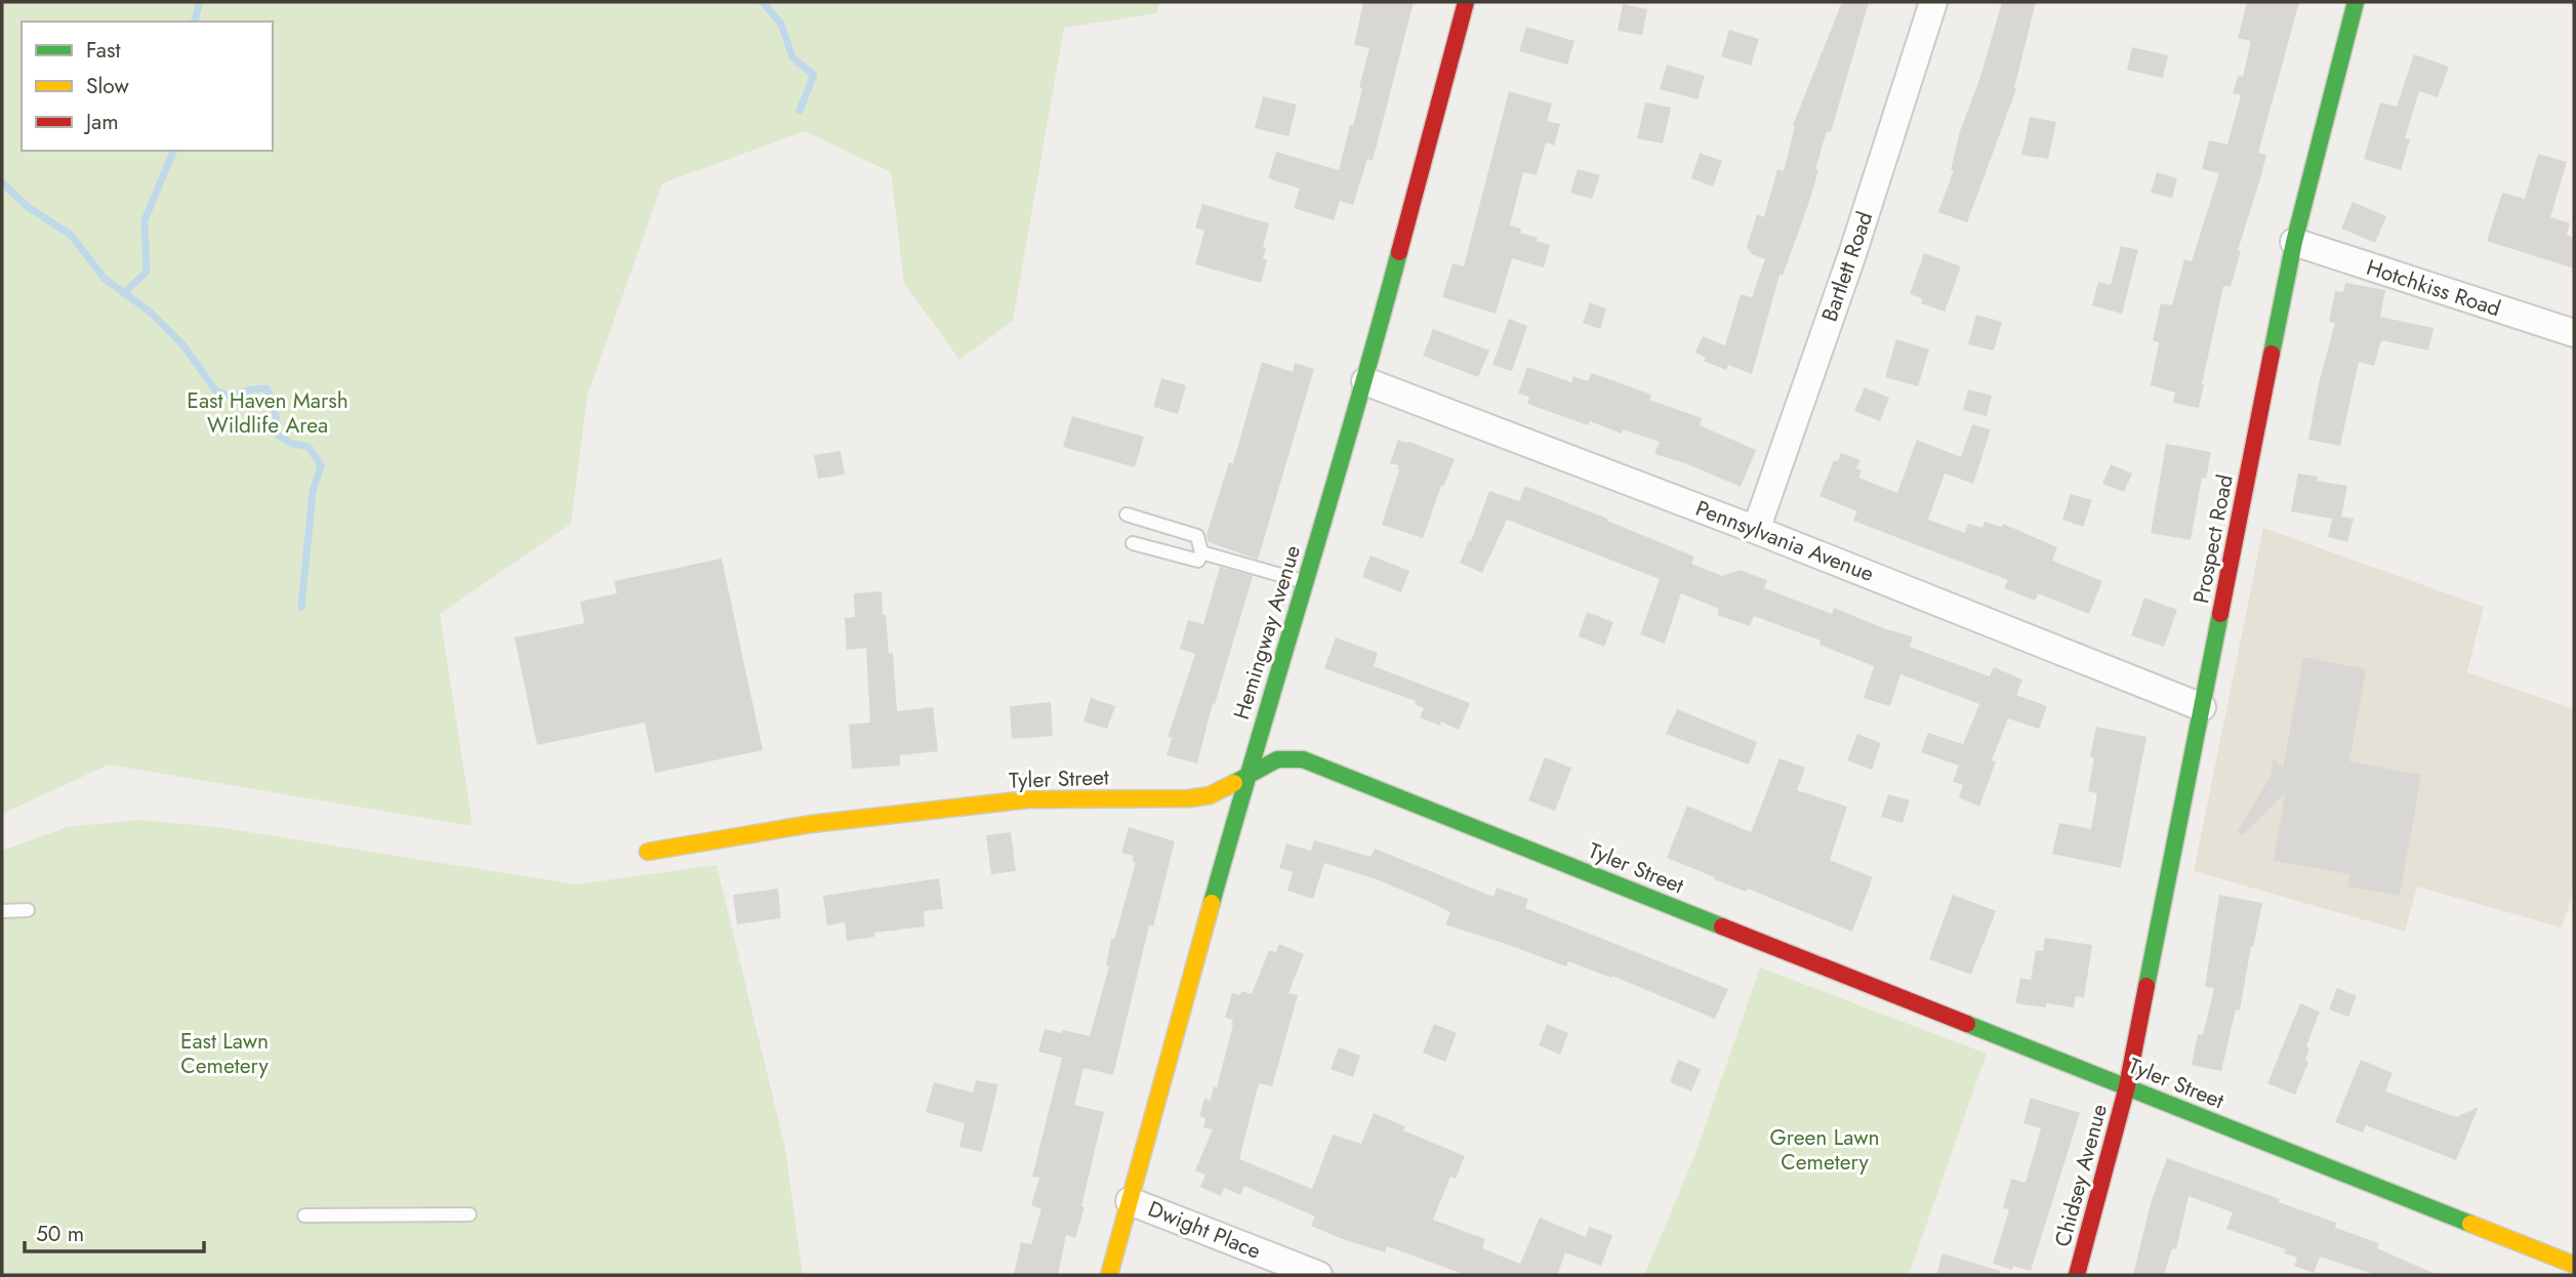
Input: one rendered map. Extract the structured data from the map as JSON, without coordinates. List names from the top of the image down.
{
  "streets": {
    "street": [
      "Bartlett Road",
      "Hotchkiss Road",
      "Prospect Road",
      "Pennsylvania Avenue",
      "Hemingway Avenue",
      "Tyler Street",
      "Chidsey Avenue",
      "Dwight Place"
    ]
  },
  "crossings": [
    ["Bartlett Road", "Pennsylvania Avenue"],
    ["Hotchkiss Road", "Prospect Road"],
    ["Prospect Road", "Pennsylvania Avenue"],
    ["Prospect Road", "Tyler Street"],
    ["Prospect Road", "Chidsey Avenue"],
    ["Pennsylvania Avenue", "Hemingway Avenue"],
    ["Hemingway Avenue", "Tyler Street"],
    ["Hemingway Avenue", "Dwight Place"],
    ["Tyler Street", "Chidsey Avenue"]
  ],
  "parks": ["East Haven Marsh Wildlife Area", "East Lawn Cemetery", "Green Lawn Cemetery"],
  "legend": ["Fast", "Slow", "Jam"],
  "scale_bar": "50 m"
}
